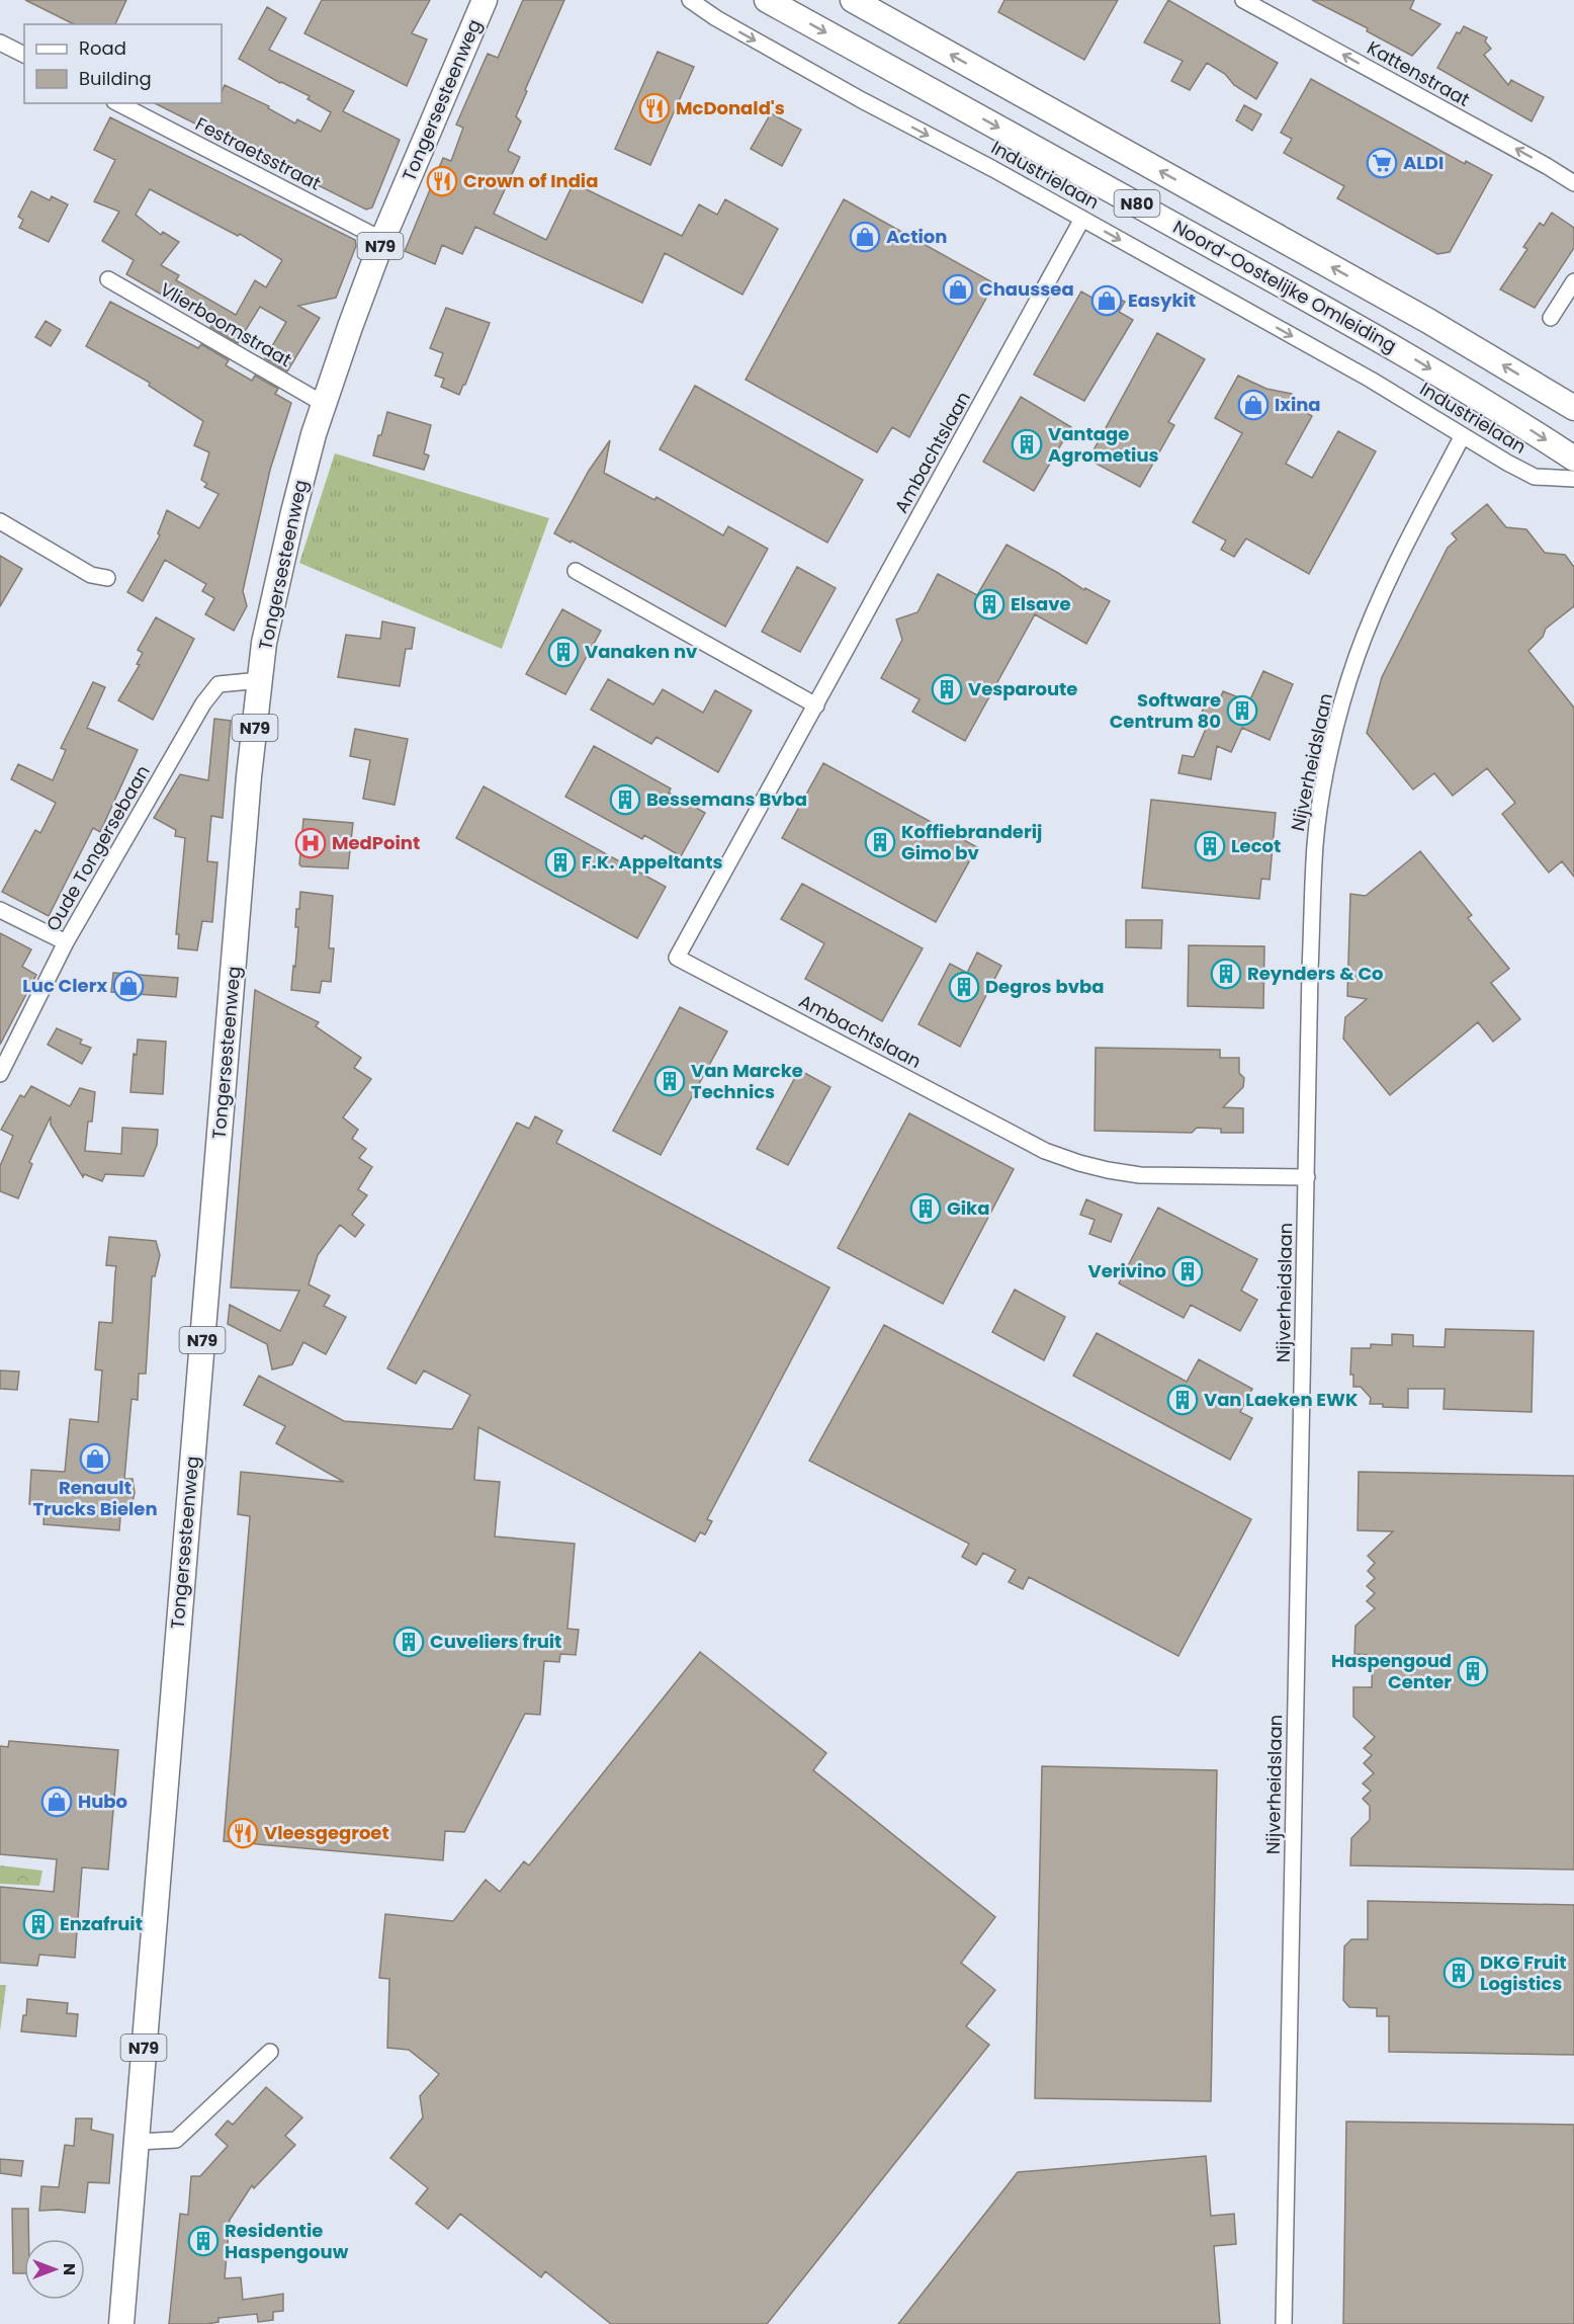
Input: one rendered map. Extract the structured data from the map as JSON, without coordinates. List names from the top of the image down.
{
  "streets": {
    "main road": [
      "Tongersesteenweg",
      "N80",
      "N79",
      "Noord-Oostelijke Omleiding"
    ],
    "street": [
      "Kattenstraat",
      "Festraetsstraat",
      "Industrielaan",
      "Vlierboomstraat",
      "Ambachtslaan",
      "Nijverheidslaan",
      "Oude Tongersebaan"
    ]
  },
  "crossings": [
    ["Tongersesteenweg", "Festraetsstraat"],
    ["Tongersesteenweg", "Vlierboomstraat"],
    ["Tongersesteenweg", "Oude Tongersebaan"],
    ["Industrielaan", "Ambachtslaan"],
    ["Industrielaan", "Nijverheidslaan"],
    ["Ambachtslaan", "Nijverheidslaan"]
  ],
  "one_way": ["Kattenstraat", "Industrielaan"],
  "places": {
    "restaurant": ["McDonald's", "Crown of India", "Vleesgegroet"],
    "supermarket": ["ALDI"],
    "shop": [
      "Action",
      "Chaussea",
      "Easykit",
      "Ixina",
      "Luc Clerx",
      "Renault Trucks Bielen",
      "Hubo"
    ],
    "building": [
      "Vantage Agrometius",
      "Elsave",
      "Vanaken nv",
      "Vesparoute",
      "Software Centrum 80",
      "Bessemans Bvba",
      "Koffiebranderij Gimo bv",
      "Lecot",
      "F.K. Appeltants",
      "Reynders & Co",
      "Degros bvba",
      "Van Marcke Technics",
      "Gika",
      "Verivino",
      "Van Laeken EWK",
      "Cuveliers fruit",
      "Haspengoud Center",
      "Enzafruit",
      "DKG Fruit Logistics",
      "Residentie Haspengouw"
    ],
    "hospital": ["MedPoint"]
  },
  "legend": ["Road", "Building"],
  "north": "right"
}
